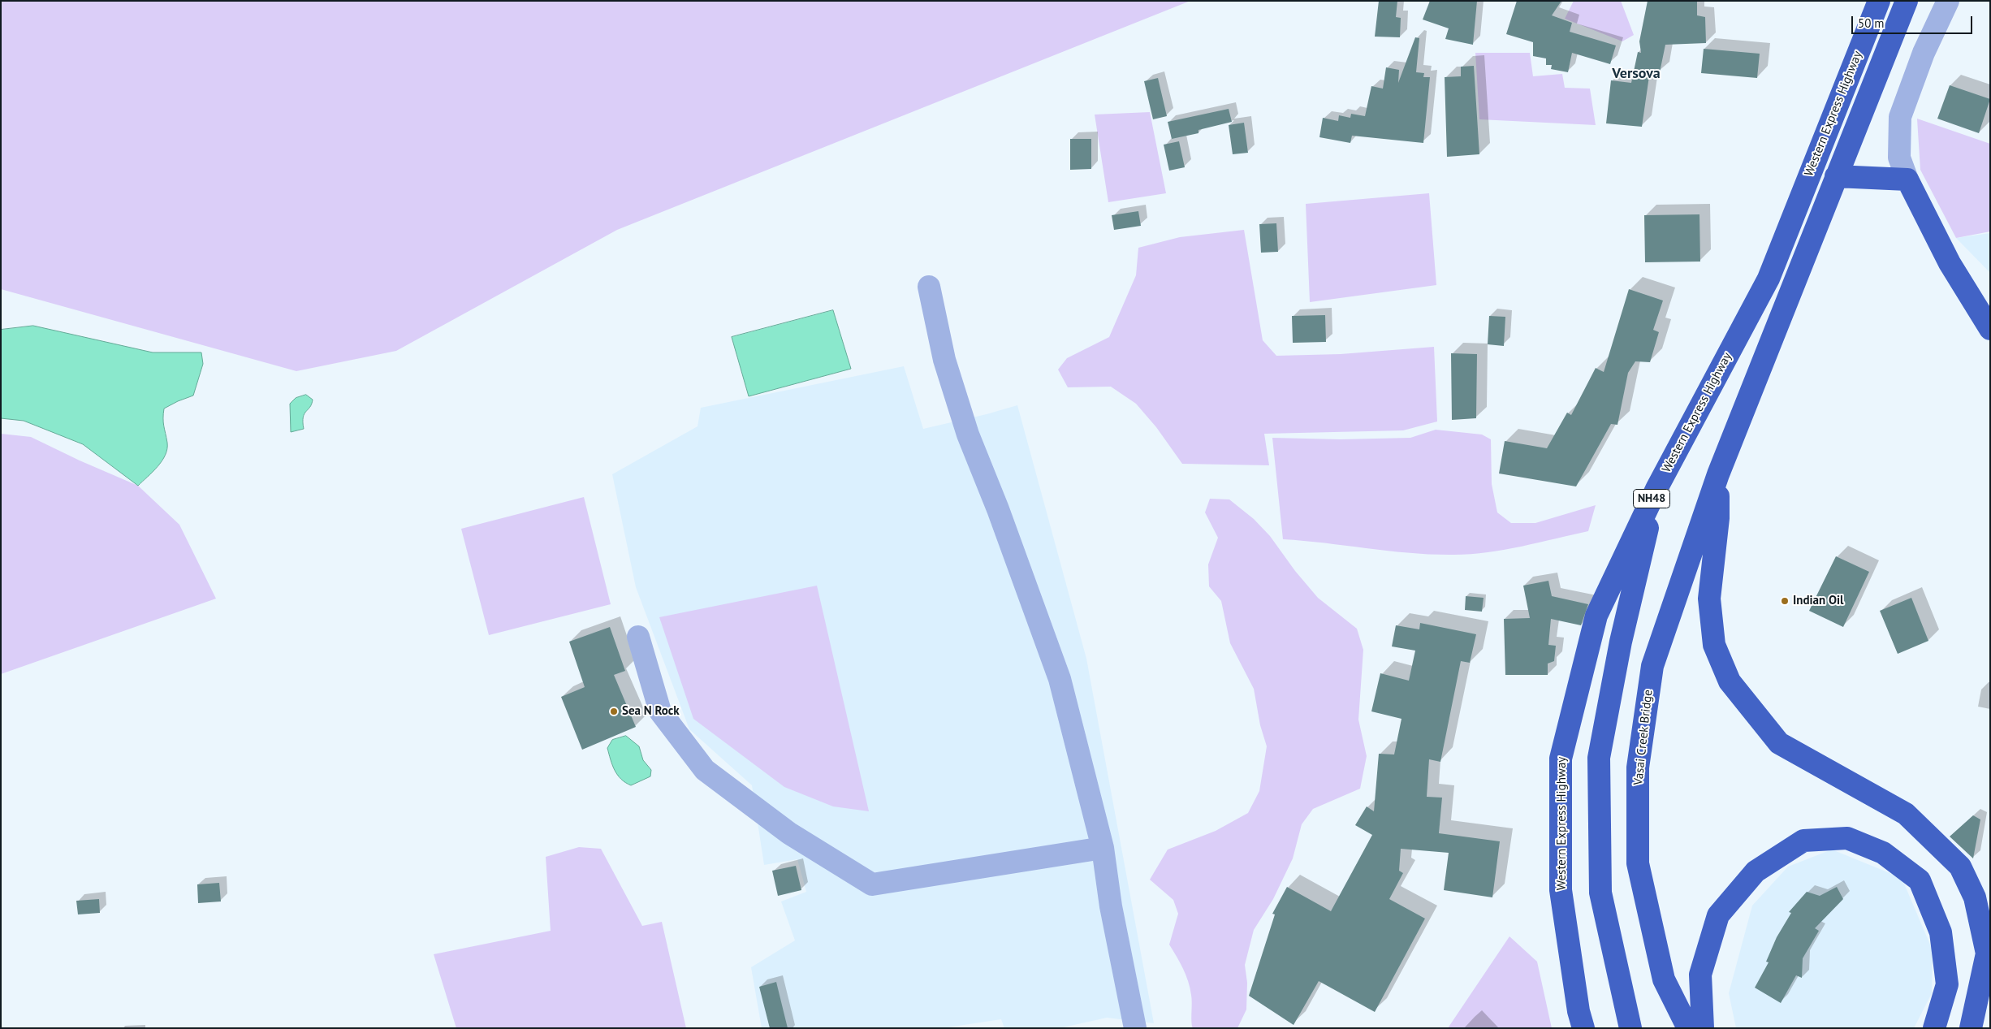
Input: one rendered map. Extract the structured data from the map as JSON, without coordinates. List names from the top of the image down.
{
  "streets": {
    "highway": ["Western Express Highway", "NH48", "Vasai Creek Bridge"]
  },
  "crossings": [
    ["Western Express Highway", "Vasai Creek Bridge"]
  ],
  "districts": ["Versova"],
  "places": ["Indian Oil", "Sea N Rock"],
  "scale_bar": "50 m"
}
